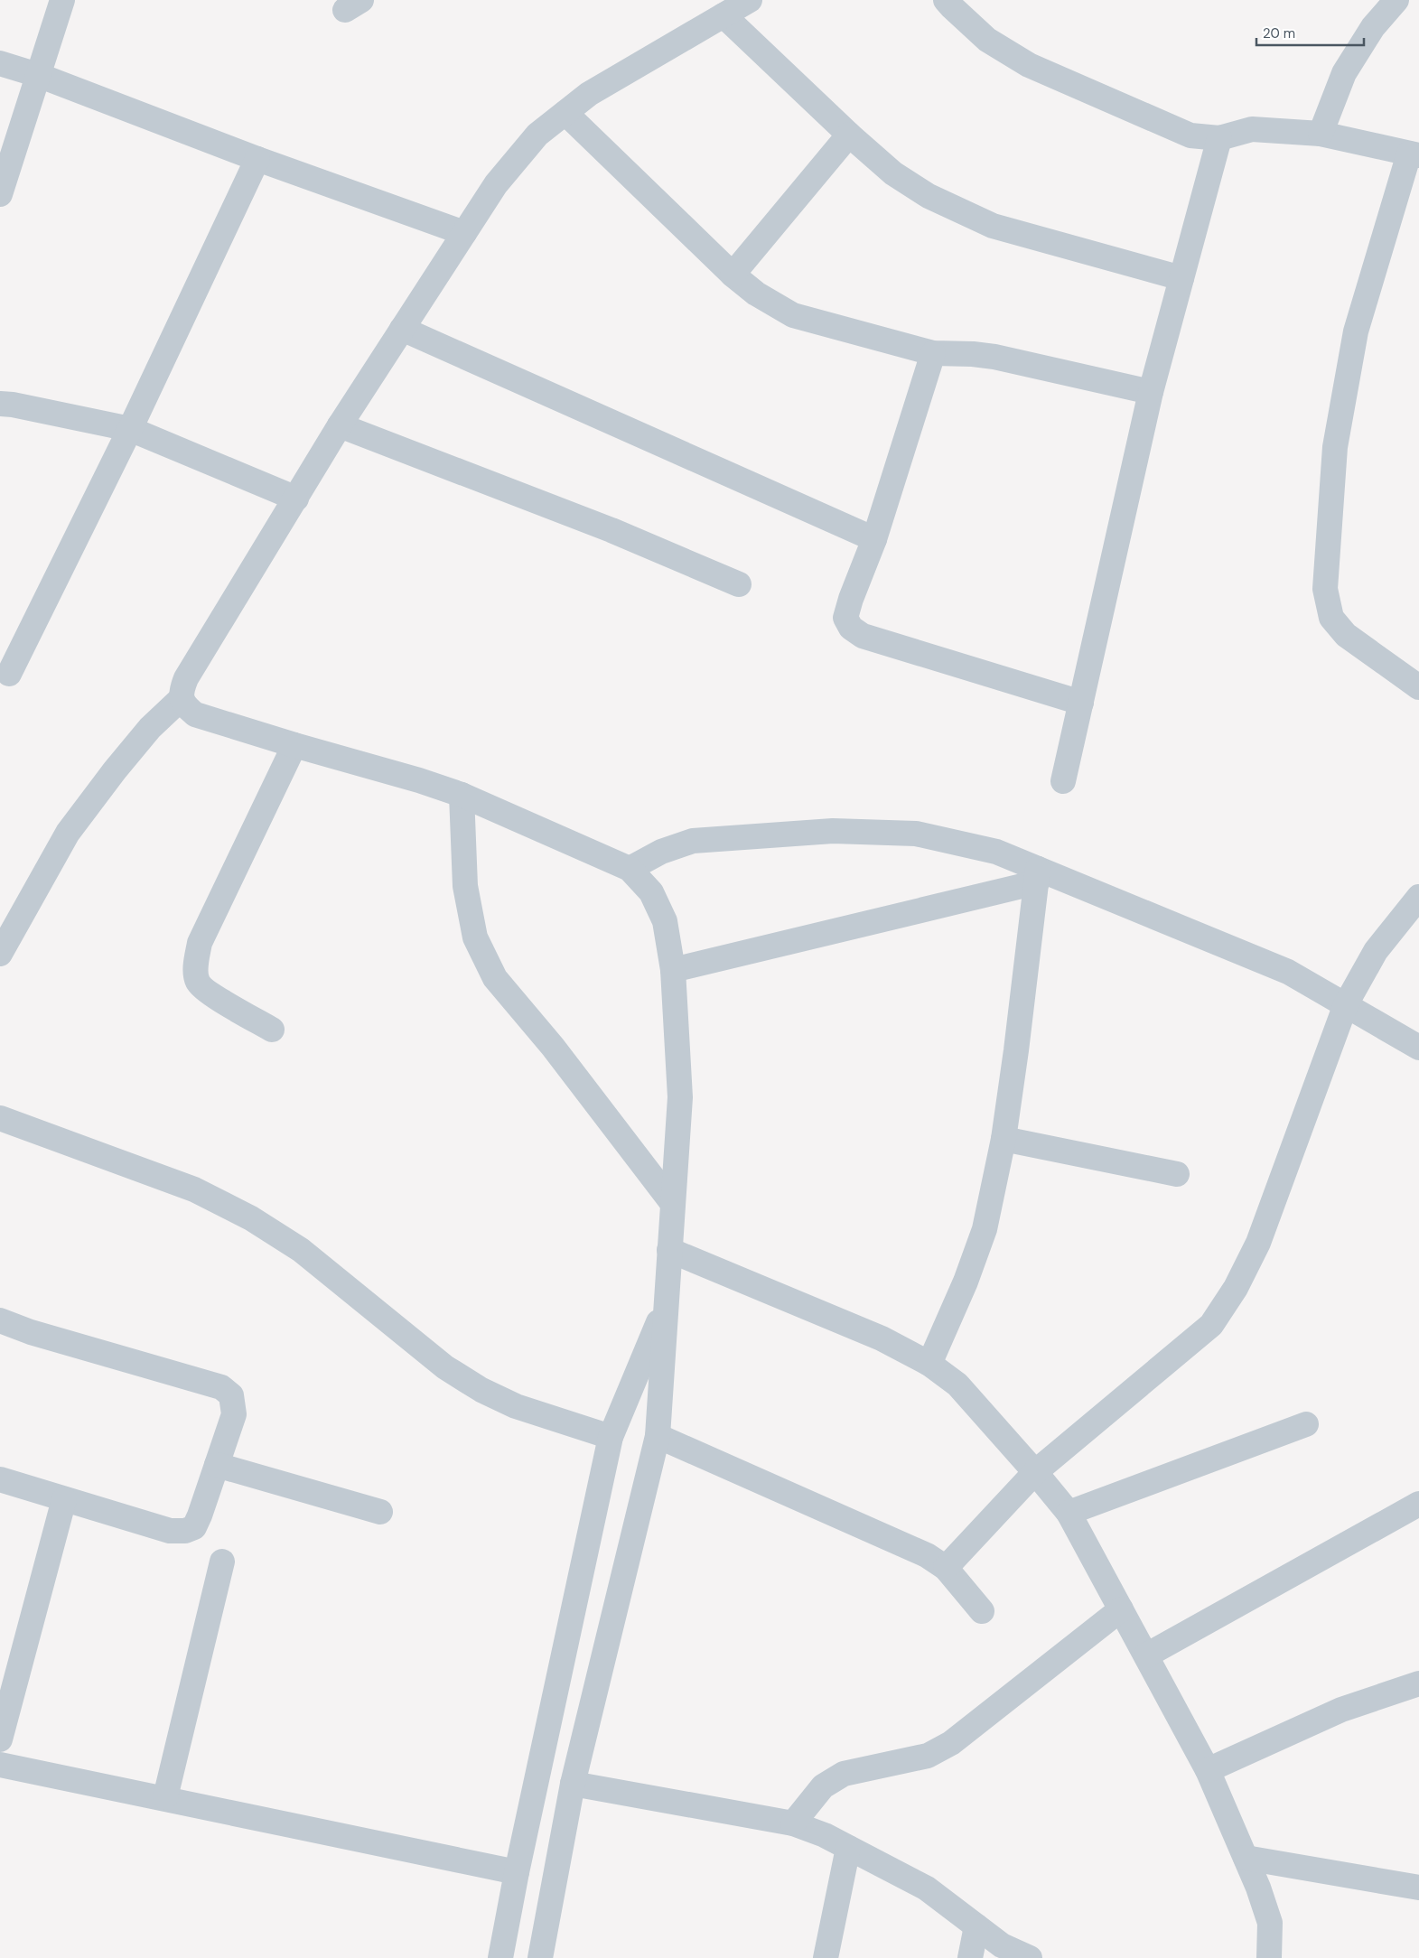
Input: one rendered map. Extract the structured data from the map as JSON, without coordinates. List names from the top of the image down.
{
  "scale_bar": "20 m"
}
